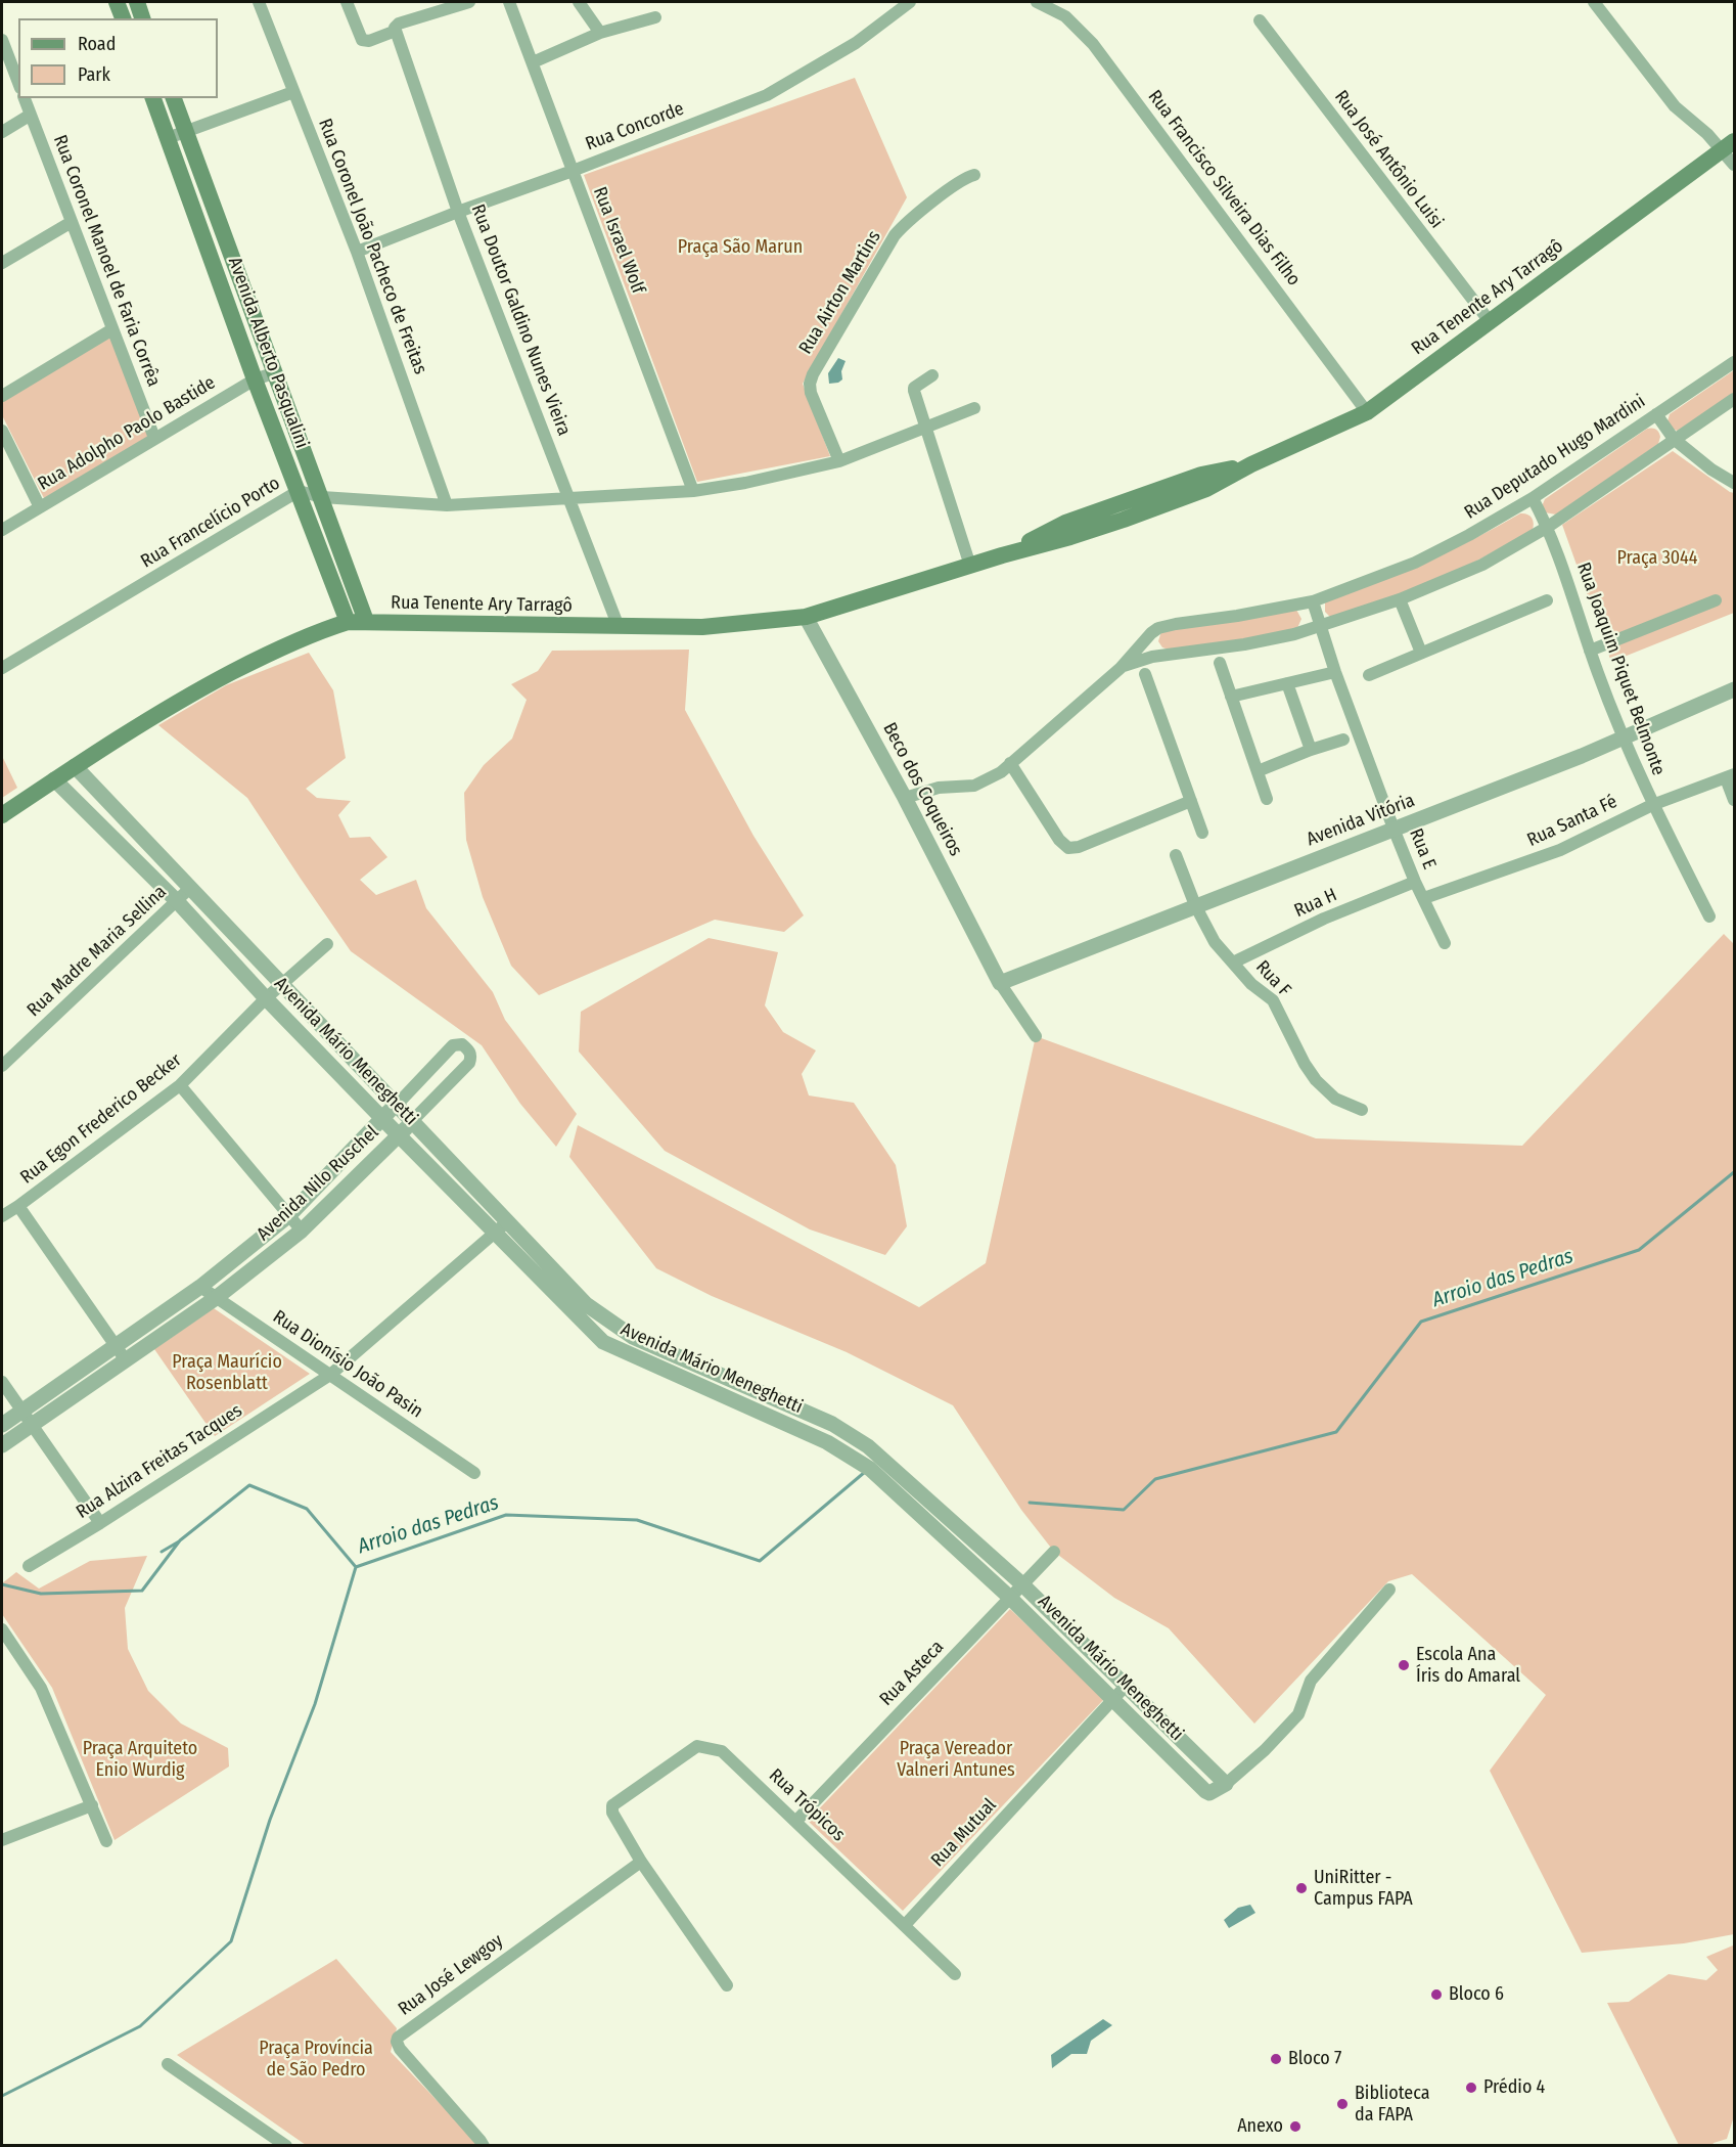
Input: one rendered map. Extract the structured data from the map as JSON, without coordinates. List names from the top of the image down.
{
  "streets": {
    "main road": ["Rua Tenente Ary Tarragô", "Avenida Alberto Pasqualini"],
    "street": [
      "Rua Concorde",
      "Rua José Antônio Luisi",
      "Rua Francisco Silveira Dias Filho",
      "Rua Israel Wolf",
      "Rua Coronel João Pacheco de Freitas",
      "Rua Coronel Manoel de Faria Corrêa",
      "Rua Airton Martins",
      "Rua Doutor Galdino Nunes Vieira",
      "Rua Adolpho Paolo Bastide",
      "Rua Deputado Hugo Mardini",
      "Rua Francelício Porto",
      "Rua Joaquim Piquet Belmonte",
      "Beco dos Coqueiros",
      "Avenida Vitória",
      "Rua Santa Fé",
      "Rua E",
      "Rua H",
      "Rua Madre Maria Sellina",
      "Rua F",
      "Avenida Mário Meneghetti",
      "Rua Egon Frederico Becker",
      "Avenida Nilo Ruschel",
      "Rua Dionísio João Pasin",
      "Rua Alzira Freitas Tacques",
      "Rua Asteca",
      "Rua Trópicos",
      "Rua Mutual",
      "Rua José Lewgoy"
    ]
  },
  "crossings": [
    ["Rua Concorde", "Rua Israel Wolf"],
    ["Rua Concorde", "Rua Coronel João Pacheco de Freitas"],
    ["Rua Concorde", "Rua Doutor Galdino Nunes Vieira"],
    ["Rua José Antônio Luisi", "Rua Tenente Ary Tarragô"],
    ["Rua Francisco Silveira Dias Filho", "Rua Tenente Ary Tarragô"],
    ["Rua Israel Wolf", "Rua Francelício Porto"],
    ["Rua Coronel João Pacheco de Freitas", "Rua Francelício Porto"],
    ["Rua Coronel Manoel de Faria Corrêa", "Rua Adolpho Paolo Bastide"],
    ["Rua Airton Martins", "Rua Francelício Porto"],
    ["Rua Tenente Ary Tarragô", "Rua Doutor Galdino Nunes Vieira"],
    ["Rua Tenente Ary Tarragô", "Avenida Alberto Pasqualini"],
    ["Rua Tenente Ary Tarragô", "Beco dos Coqueiros"],
    ["Rua Tenente Ary Tarragô", "Avenida Mário Meneghetti"],
    ["Rua Doutor Galdino Nunes Vieira", "Rua Francelício Porto"],
    ["Avenida Alberto Pasqualini", "Rua Adolpho Paolo Bastide"],
    ["Avenida Alberto Pasqualini", "Rua Francelício Porto"],
    ["Rua Deputado Hugo Mardini", "Rua Joaquim Piquet Belmonte"],
    ["Rua Deputado Hugo Mardini", "Rua E"],
    ["Rua Joaquim Piquet Belmonte", "Avenida Vitória"],
    ["Rua Joaquim Piquet Belmonte", "Rua Santa Fé"],
    ["Beco dos Coqueiros", "Avenida Vitória"],
    ["Avenida Vitória", "Rua E"],
    ["Avenida Vitória", "Rua F"],
    ["Rua Santa Fé", "Rua E"],
    ["Rua E", "Rua H"],
    ["Rua H", "Rua F"],
    ["Rua Madre Maria Sellina", "Avenida Mário Meneghetti"],
    ["Avenida Mário Meneghetti", "Rua Egon Frederico Becker"],
    ["Avenida Mário Meneghetti", "Avenida Nilo Ruschel"],
    ["Avenida Mário Meneghetti", "Rua Alzira Freitas Tacques"],
    ["Avenida Mário Meneghetti", "Rua Asteca"],
    ["Avenida Mário Meneghetti", "Rua Mutual"],
    ["Avenida Nilo Ruschel", "Rua Dionísio João Pasin"],
    ["Rua Dionísio João Pasin", "Rua Alzira Freitas Tacques"],
    ["Rua Asteca", "Rua Trópicos"],
    ["Rua Trópicos", "Rua Mutual"],
    ["Rua Trópicos", "Rua José Lewgoy"]
  ],
  "water": ["Arroio das Pedras"],
  "parks": [
    "Praça São Marun",
    "Praça 3044",
    "Praça Maurício Rosenblatt",
    "Praça Arquiteto Enio Wurdig",
    "Praça Vereador Valneri Antunes",
    "Praça Província de São Pedro"
  ],
  "places": [
    "Escola Ana Íris do Amaral",
    "UniRitter - Campus FAPA",
    "Bloco 6",
    "Bloco 7",
    "Prédio 4",
    "Biblioteca da FAPA",
    "Anexo"
  ],
  "legend": ["Road", "Park"]
}
